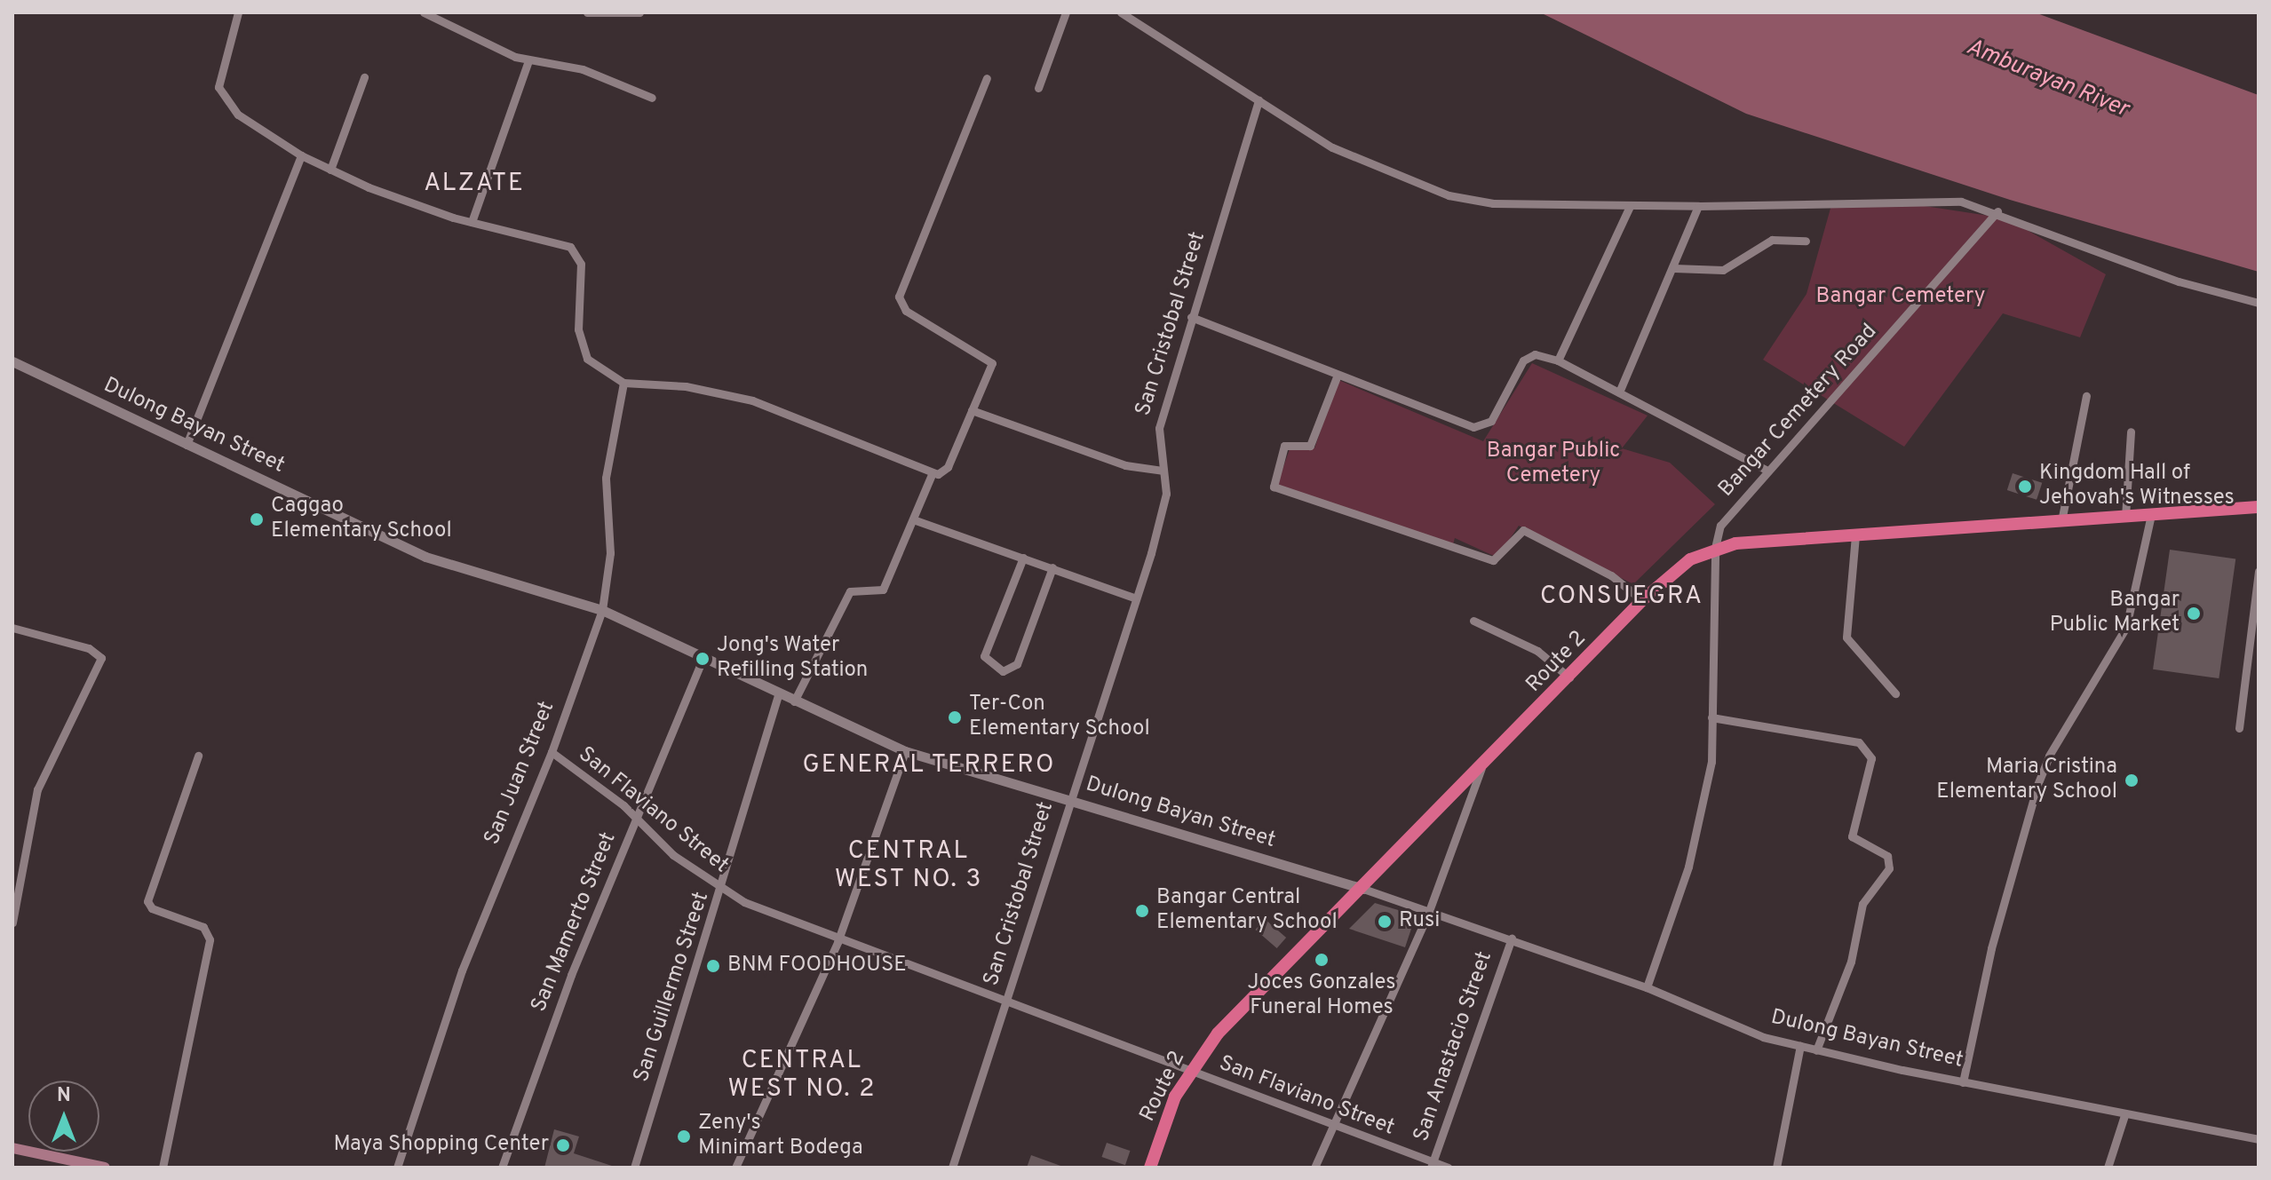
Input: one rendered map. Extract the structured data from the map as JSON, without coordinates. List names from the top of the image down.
{
  "streets": {
    "highway": ["Route 2"],
    "street": [
      "San Cristobal Street",
      "Bangar Cemetery Road",
      "Dulong Bayan Street",
      "San Juan Street",
      "San Flaviano Street",
      "San Mamerto Street",
      "San Guillermo Street",
      "San Anastacio Street"
    ]
  },
  "crossings": [
    ["San Cristobal Street", "Dulong Bayan Street"],
    ["San Cristobal Street", "San Flaviano Street"],
    ["Bangar Cemetery Road", "Route 2"],
    ["Dulong Bayan Street", "Route 2"],
    ["Dulong Bayan Street", "San Juan Street"],
    ["Dulong Bayan Street", "San Mamerto Street"],
    ["Dulong Bayan Street", "San Guillermo Street"],
    ["Dulong Bayan Street", "San Anastacio Street"],
    ["Route 2", "San Flaviano Street"],
    ["San Juan Street", "San Flaviano Street"],
    ["San Flaviano Street", "San Mamerto Street"],
    ["San Flaviano Street", "San Guillermo Street"],
    ["San Flaviano Street", "San Anastacio Street"]
  ],
  "districts": [
    "ALZATE",
    "CONSUEGRA",
    "GENERAL TERRERO",
    "CENTRAL WEST NO. 3",
    "CENTRAL WEST NO. 2"
  ],
  "water": ["Amburayan River"],
  "parks": ["Bangar Cemetery", "Bangar Public Cemetery"],
  "places": [
    "Kingdom Hall of Jehovah's Witnesses",
    "Caggao Elementary School",
    "Bangar Public Market",
    "Jong's Water Refilling Station",
    "Ter-Con Elementary School",
    "Maria Cristina Elementary School",
    "Bangar Central Elementary School",
    "Rusi",
    "Joces Gonzales Funeral Homes",
    "BNM FOODHOUSE",
    "Zeny's Minimart Bodega",
    "Maya Shopping Center"
  ],
  "north": "top"
}
